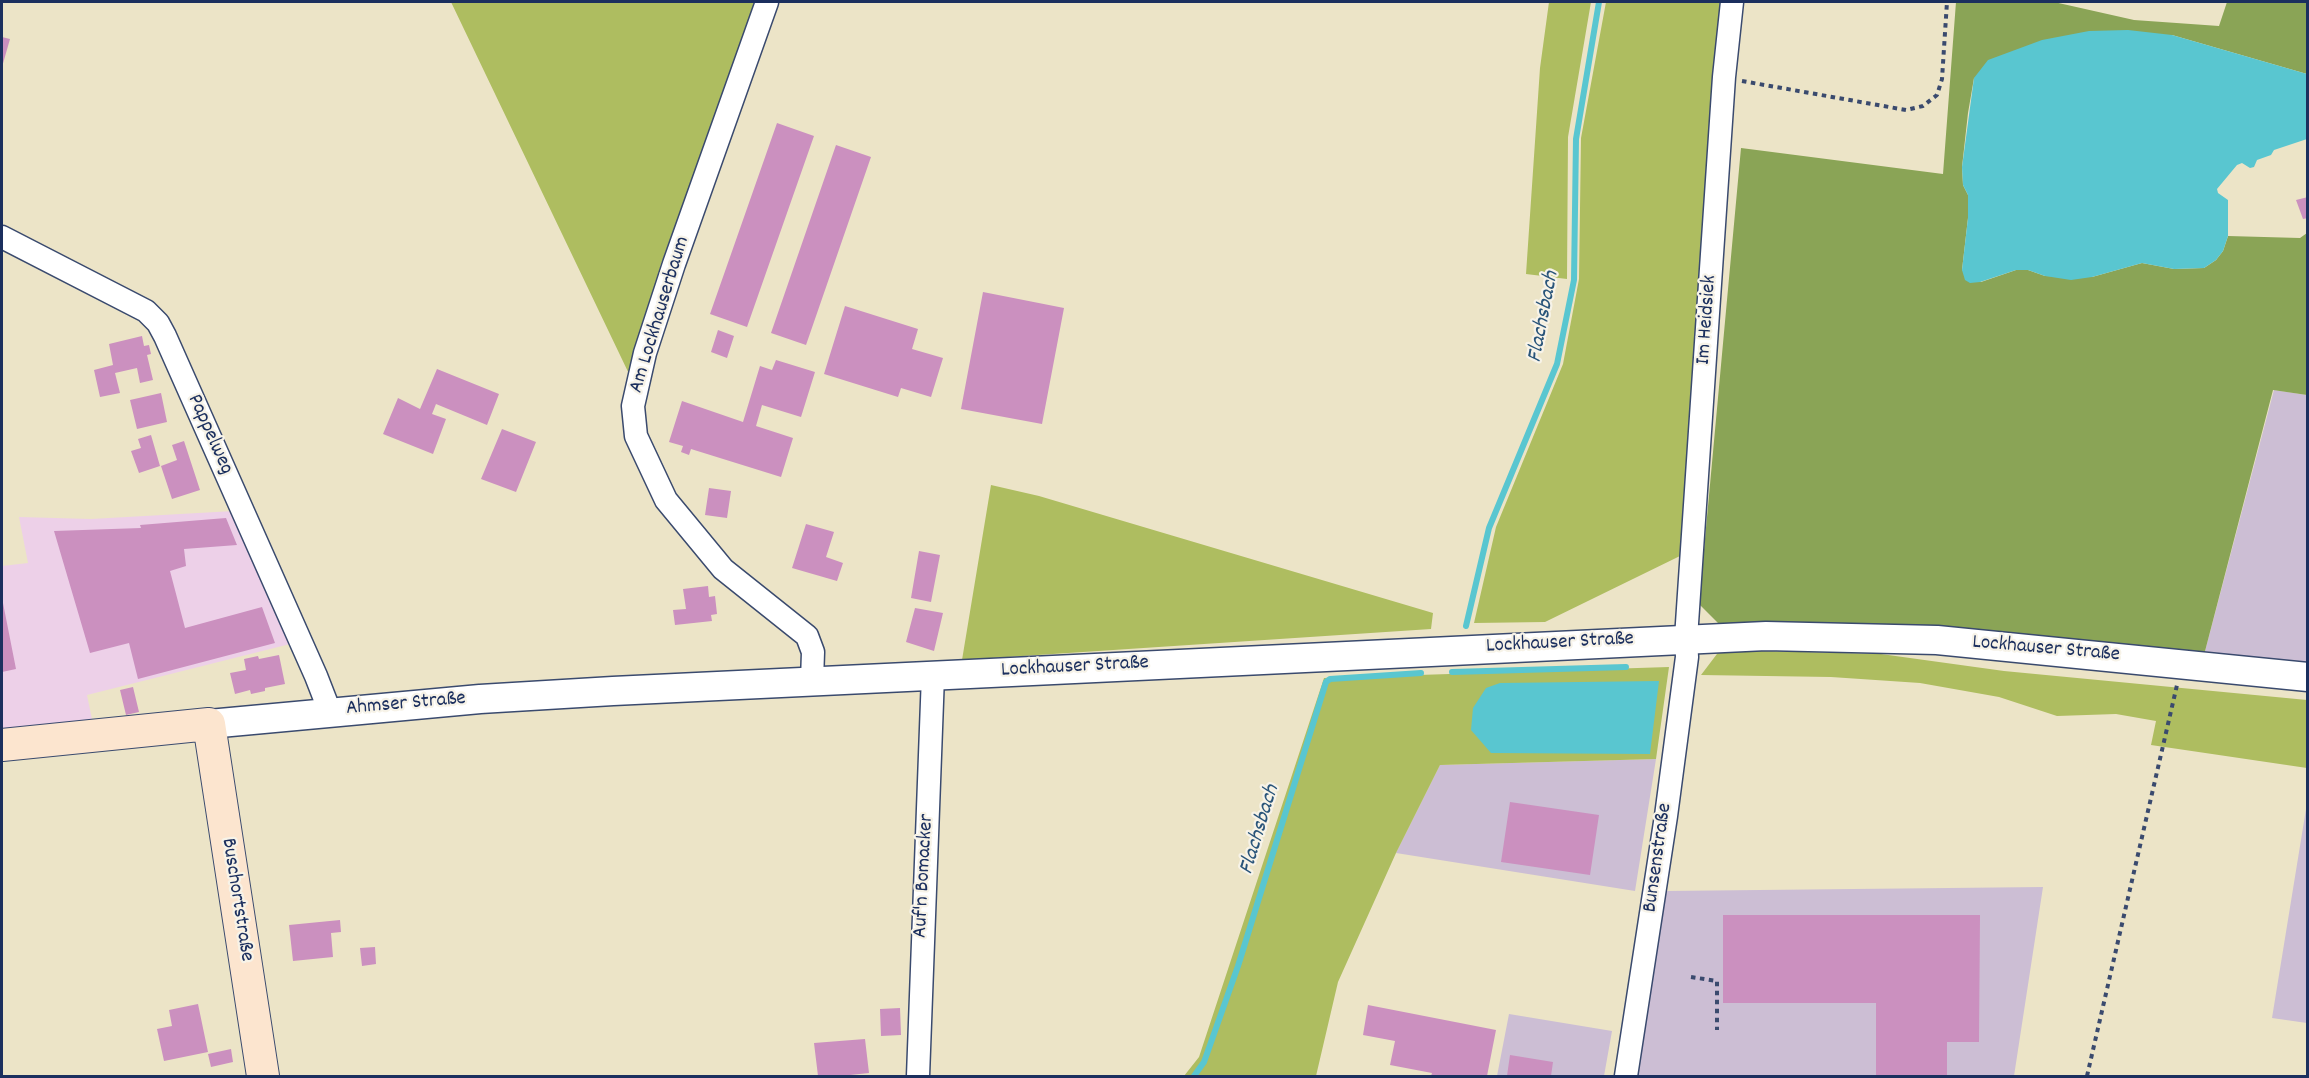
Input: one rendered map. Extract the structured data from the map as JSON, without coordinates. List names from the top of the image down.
{
  "streets": {
    "main road": ["Ahmser Straße", "Buschortstraße"],
    "street": [
      "Am Lockhauserbaum",
      "Im Heidsiek",
      "Pappelweg",
      "Lockhauser Straße",
      "Bunsenstraße",
      "Auf'n Bomacker"
    ]
  },
  "crossings": [
    ["Am Lockhauserbaum", "Lockhauser Straße"],
    ["Am Lockhauserbaum", "Ahmser Straße"],
    ["Im Heidsiek", "Lockhauser Straße"],
    ["Im Heidsiek", "Bunsenstraße"],
    ["Pappelweg", "Ahmser Straße"],
    ["Lockhauser Straße", "Ahmser Straße"],
    ["Lockhauser Straße", "Bunsenstraße"],
    ["Lockhauser Straße", "Auf'n Bomacker"],
    ["Ahmser Straße", "Buschortstraße"]
  ],
  "water": ["Flachsbach"]
}
